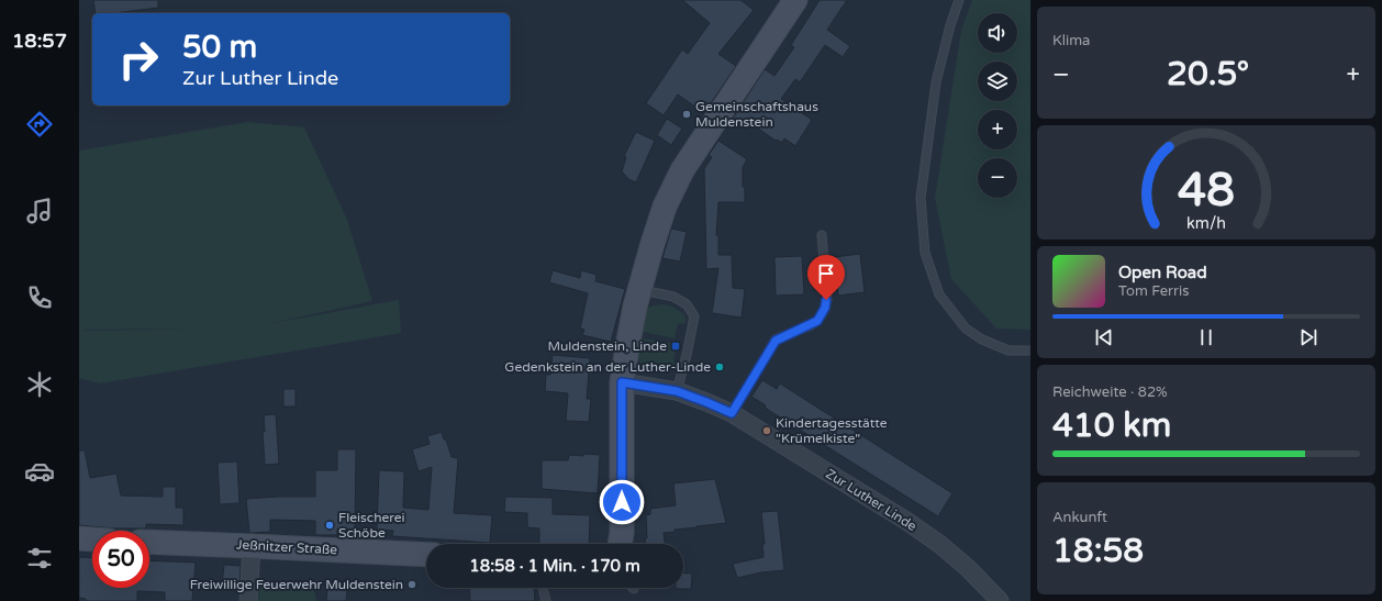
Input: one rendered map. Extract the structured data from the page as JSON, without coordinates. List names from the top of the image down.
{
  "streets": {
    "main road": ["Jeßnitzer Straße"],
    "street": ["Zur Luther Linde"]
  },
  "places": {
    "other": [
      "Gemeinschaftshaus Muldenstein",
      "Gedenkstein an der Luther-Linde",
      "Kindertagesstätte \"Krümelkiste\"",
      "Fleischerei Schöbe",
      "Freiwillige Feuerwehr Muldenstein"
    ],
    "transit": ["Muldenstein, Linde"]
  },
  "page": {
    "tabs": "18:57",
    "tile": [
      "Klima",
      ["Reichweite · 82%", "410 km"],
      ["Ankunft", "18:58"]
    ],
    "map_buttons": ["+", "−"],
    "turn": ["50 m", "Zur Luther Linde"],
    "heat": ["−", "20.5°", "+"],
    "song": ["Open Road", "Tom Ferris"],
    "limit": "50",
    "trip": "18:58 · 1 Min. · 170 m",
    "gauge": ["48", "km/h"]
  }
}
